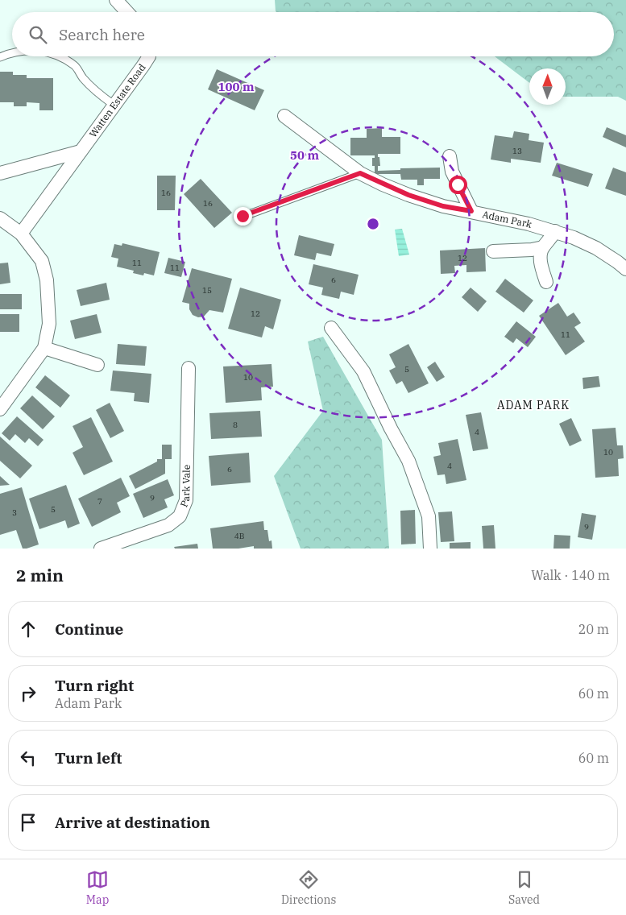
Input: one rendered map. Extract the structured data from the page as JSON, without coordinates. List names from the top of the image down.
{
  "streets": {
    "street": ["Watten Estate Road", "Adam Park", "Park Vale"]
  },
  "districts": ["ADAM PARK"],
  "house_numbers": [
    "13",
    "16",
    "16",
    "12",
    "11",
    "11",
    "6",
    "15",
    "12",
    "11",
    "5",
    "10",
    "8",
    "4",
    "10",
    "4",
    "6",
    "9",
    "7",
    "5",
    "3",
    "9",
    "4B"
  ],
  "north": "top",
  "page": {
    "search": "Search here",
    "heading": ["2 min", "Walk · 140 m"],
    "list": [
      ["Continue", "20 m"],
      ["Turn right", "Adam Park", "60 m"],
      ["Turn left", "60 m"],
      "Arrive at destination"
    ],
    "nav": ["Map", "Directions", "Saved"]
  },
  "rings": ["100 m", "50 m"]
}
